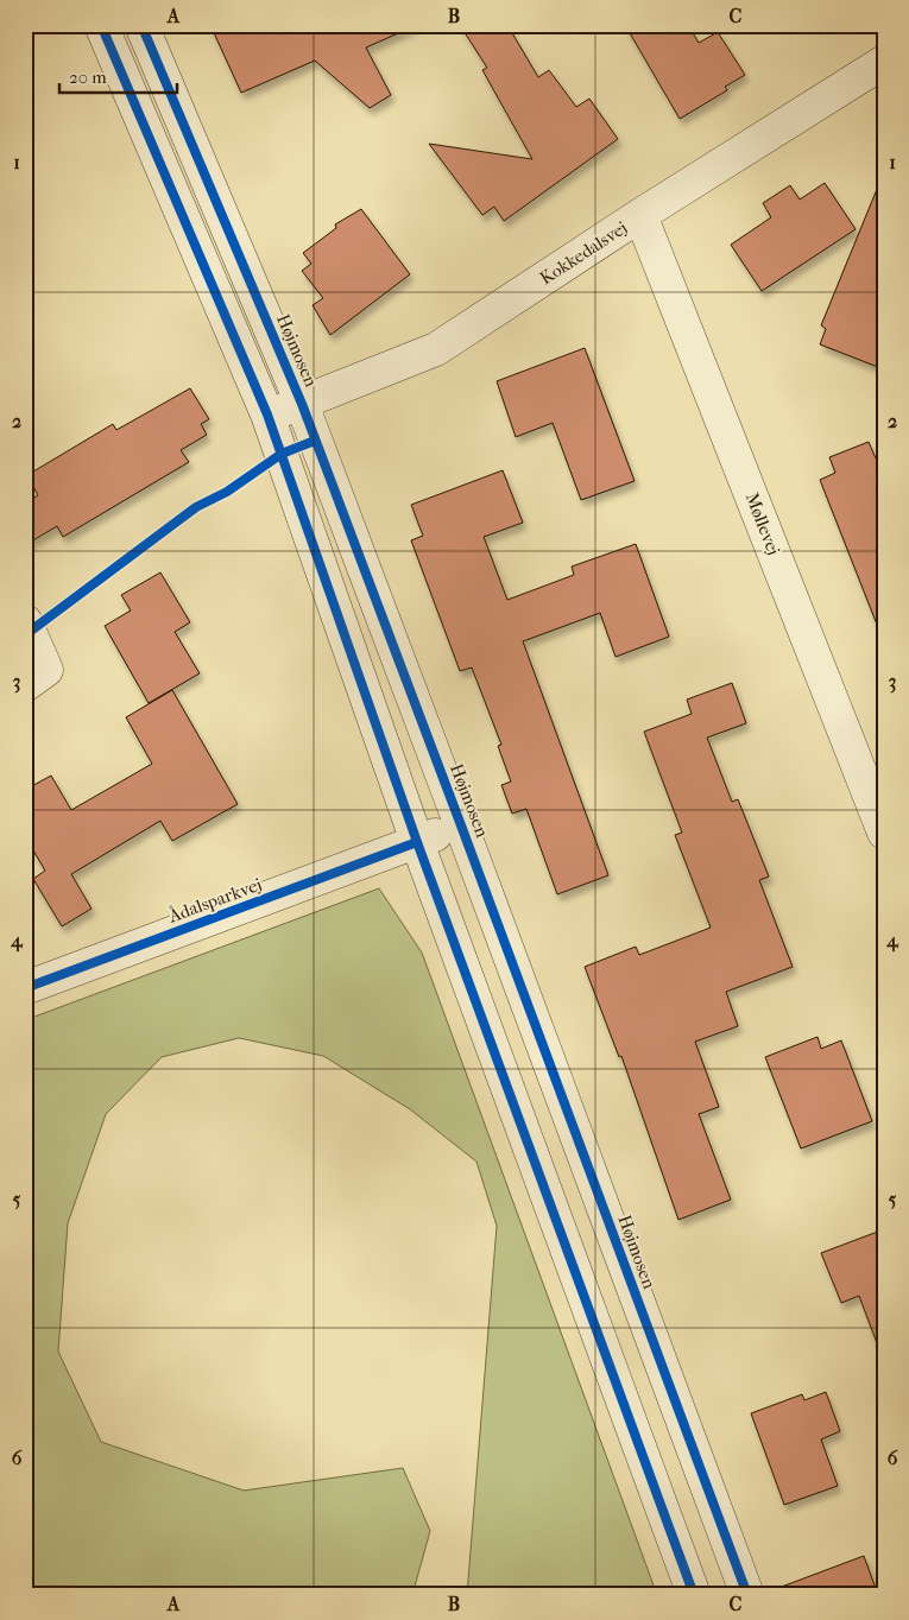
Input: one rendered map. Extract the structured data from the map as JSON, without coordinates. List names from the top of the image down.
{
  "streets": {
    "street": [
      "Kokkedalsvej",
      "Højmosen",
      "Møllevej",
      "Ådalsparkvej"
    ]
  },
  "crossings": [
    ["Kokkedalsvej", "Højmosen"],
    ["Kokkedalsvej", "Møllevej"],
    ["Højmosen", "Ådalsparkvej"]
  ],
  "scale_bar": "20 m",
  "grid": {
    "columns": ["A", "B", "C"],
    "rows": [
      "1",
      "2",
      "3",
      "4",
      "5",
      "6"
    ]
  }
}
